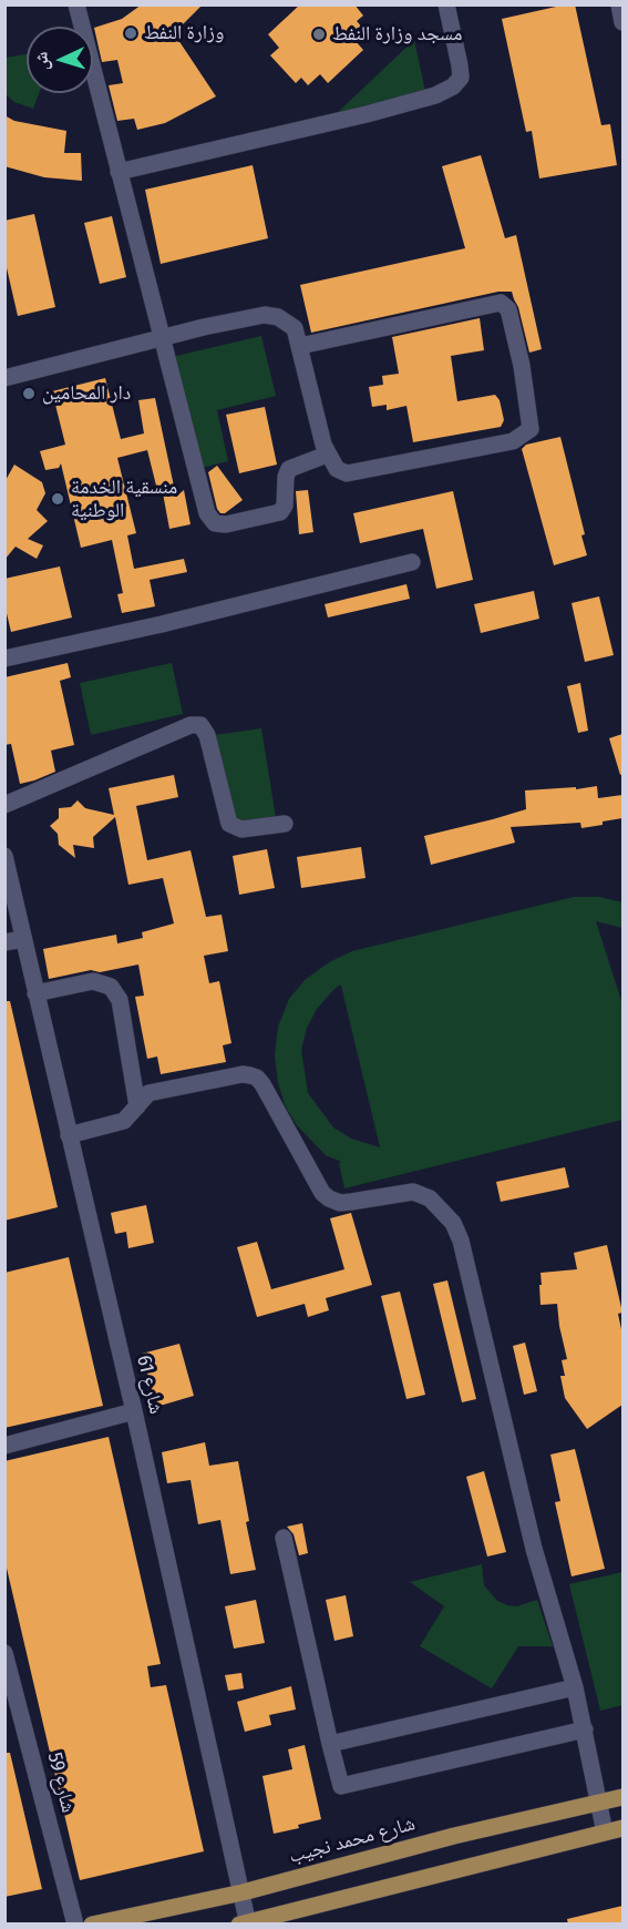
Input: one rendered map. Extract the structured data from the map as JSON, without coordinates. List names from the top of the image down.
{
  "streets": {
    "main road": ["شارع محمد نجيب"],
    "street": ["شارع 61", "شارع 59"]
  },
  "crossings": [
    ["شارع 61", "شارع محمد نجيب"]
  ],
  "places": [
    "وزارة النفط",
    "مسجد وزارة النفط",
    "دار المحامين",
    "منسقية الخدمة الوطنية"
  ],
  "north": "left"
}
